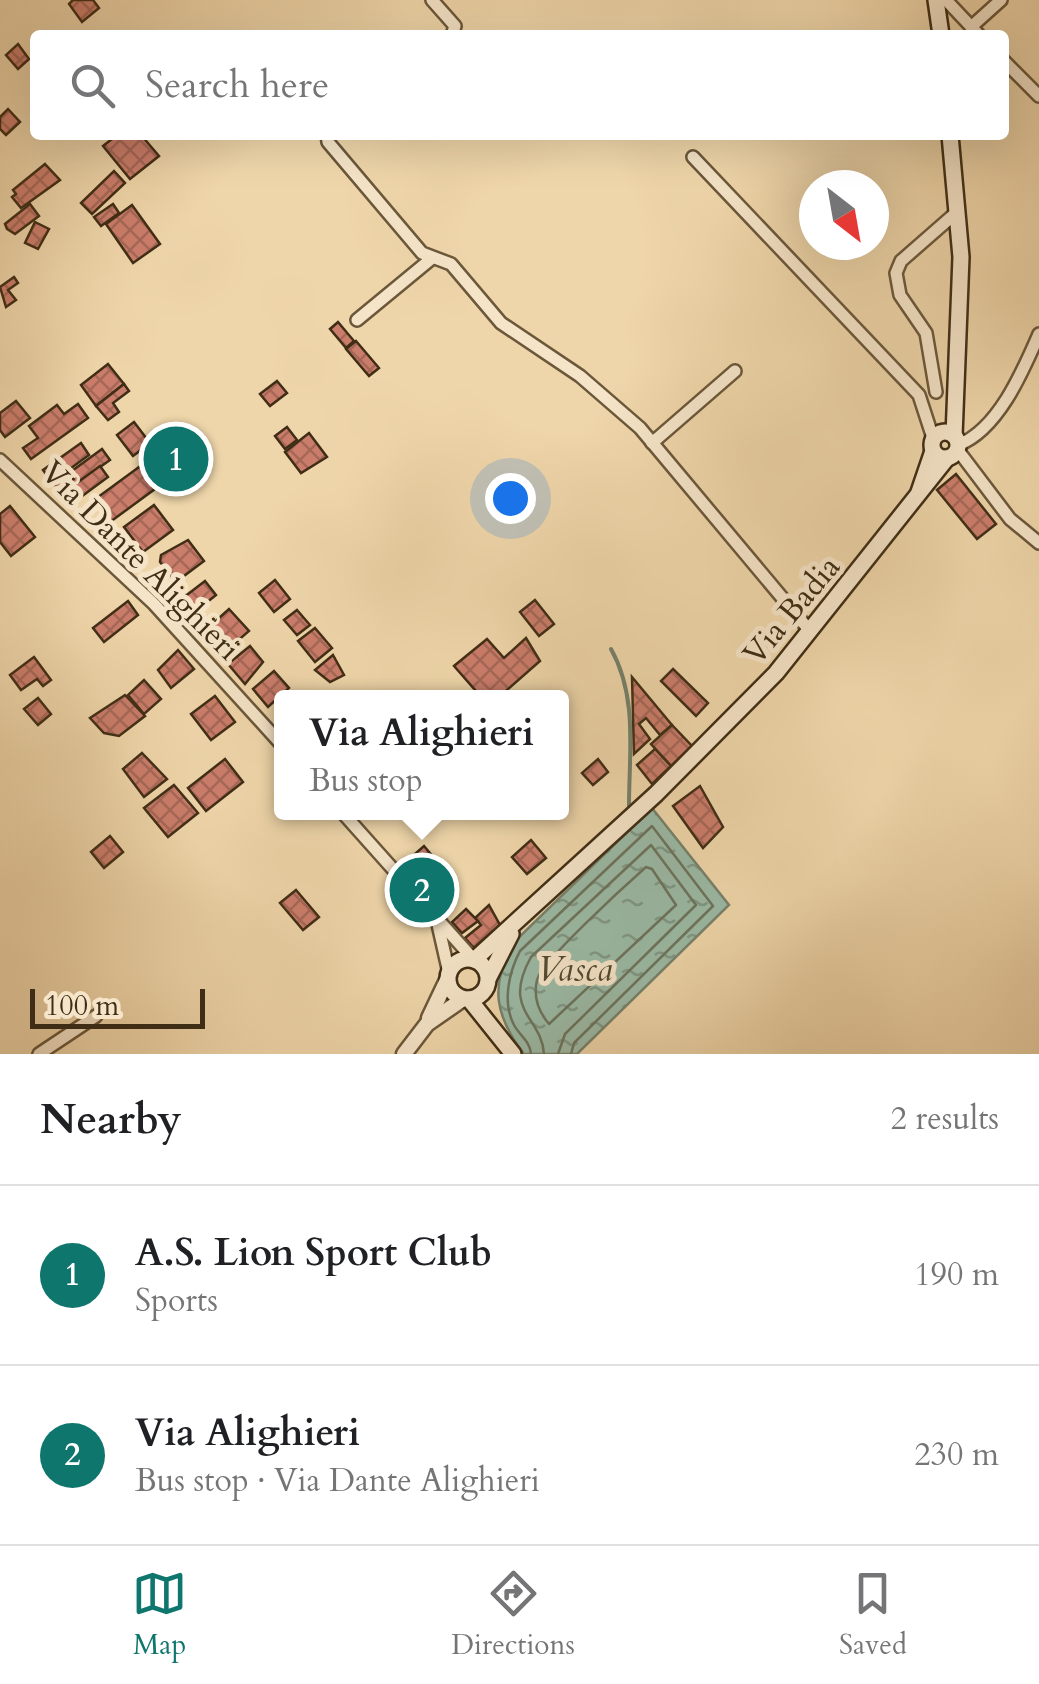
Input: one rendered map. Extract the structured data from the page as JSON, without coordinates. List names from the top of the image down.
{
  "streets": {
    "main road": ["Via Badia"],
    "street": ["Via Dante Alighieri"]
  },
  "water": ["Vasca"],
  "scale_bar": "100 m",
  "north": "bottom right",
  "page": {
    "search": "Search here",
    "pins": ["1", "2"],
    "popup": ["Via Alighieri", "Bus stop"],
    "scale": "100 m",
    "heading": ["Nearby", "2 results"],
    "list": [
      {
        "mark": "1",
        "name": "A.S. Lion Sport Club",
        "note": "Sports",
        "value": "190 m"
      },
      {
        "mark": "2",
        "name": "Via Alighieri",
        "note": "Bus stop · Via Dante Alighieri",
        "value": "230 m"
      }
    ],
    "nav": ["Map", "Directions", "Saved"]
  }
}
